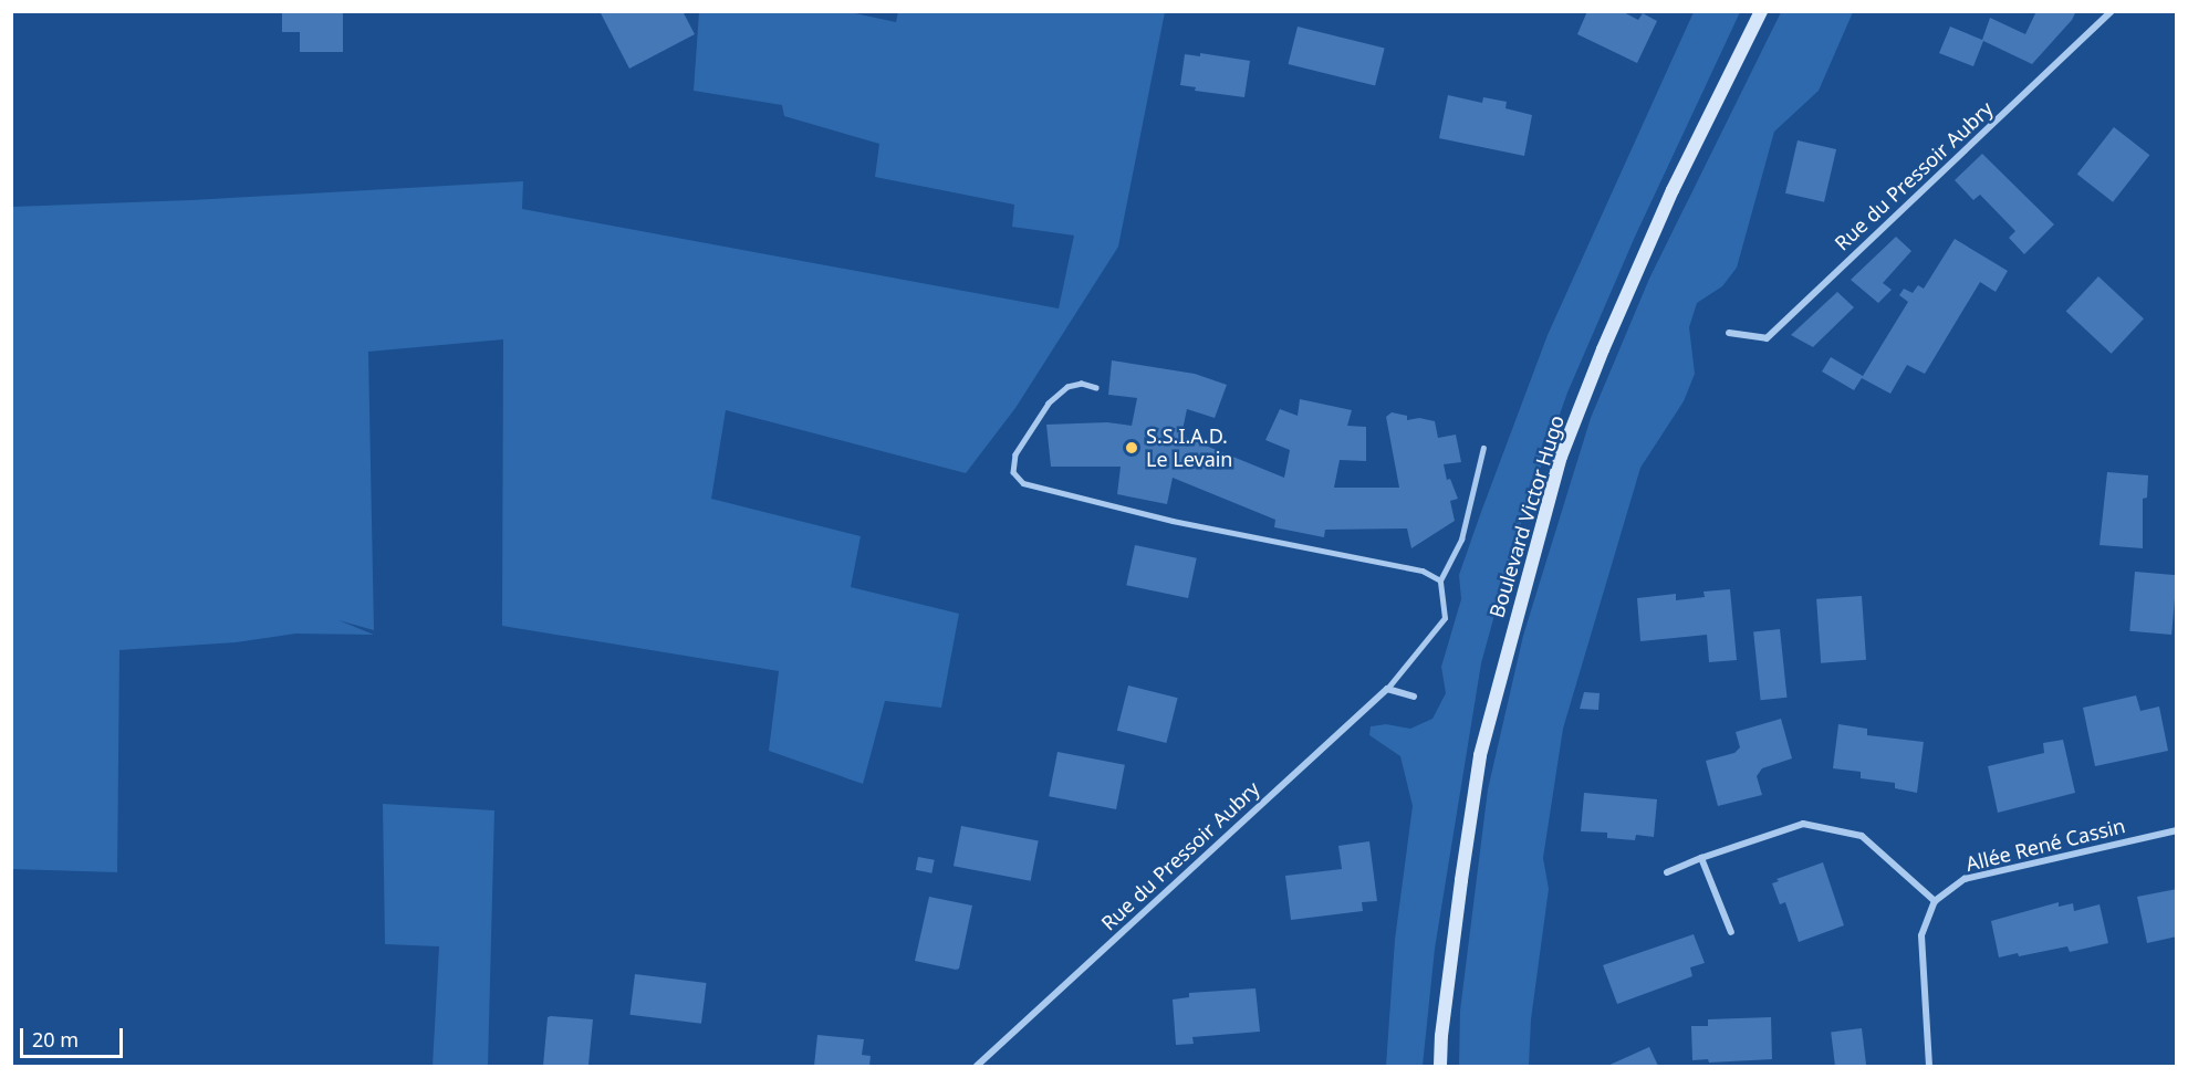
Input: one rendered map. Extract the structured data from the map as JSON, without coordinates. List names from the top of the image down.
{
  "streets": {
    "main road": ["Boulevard Victor Hugo"],
    "street": ["Rue du Pressoir Aubry", "Allée René Cassin"]
  },
  "places": ["S.S.I.A.D. Le Levain"],
  "scale_bar": "20 m"
}
